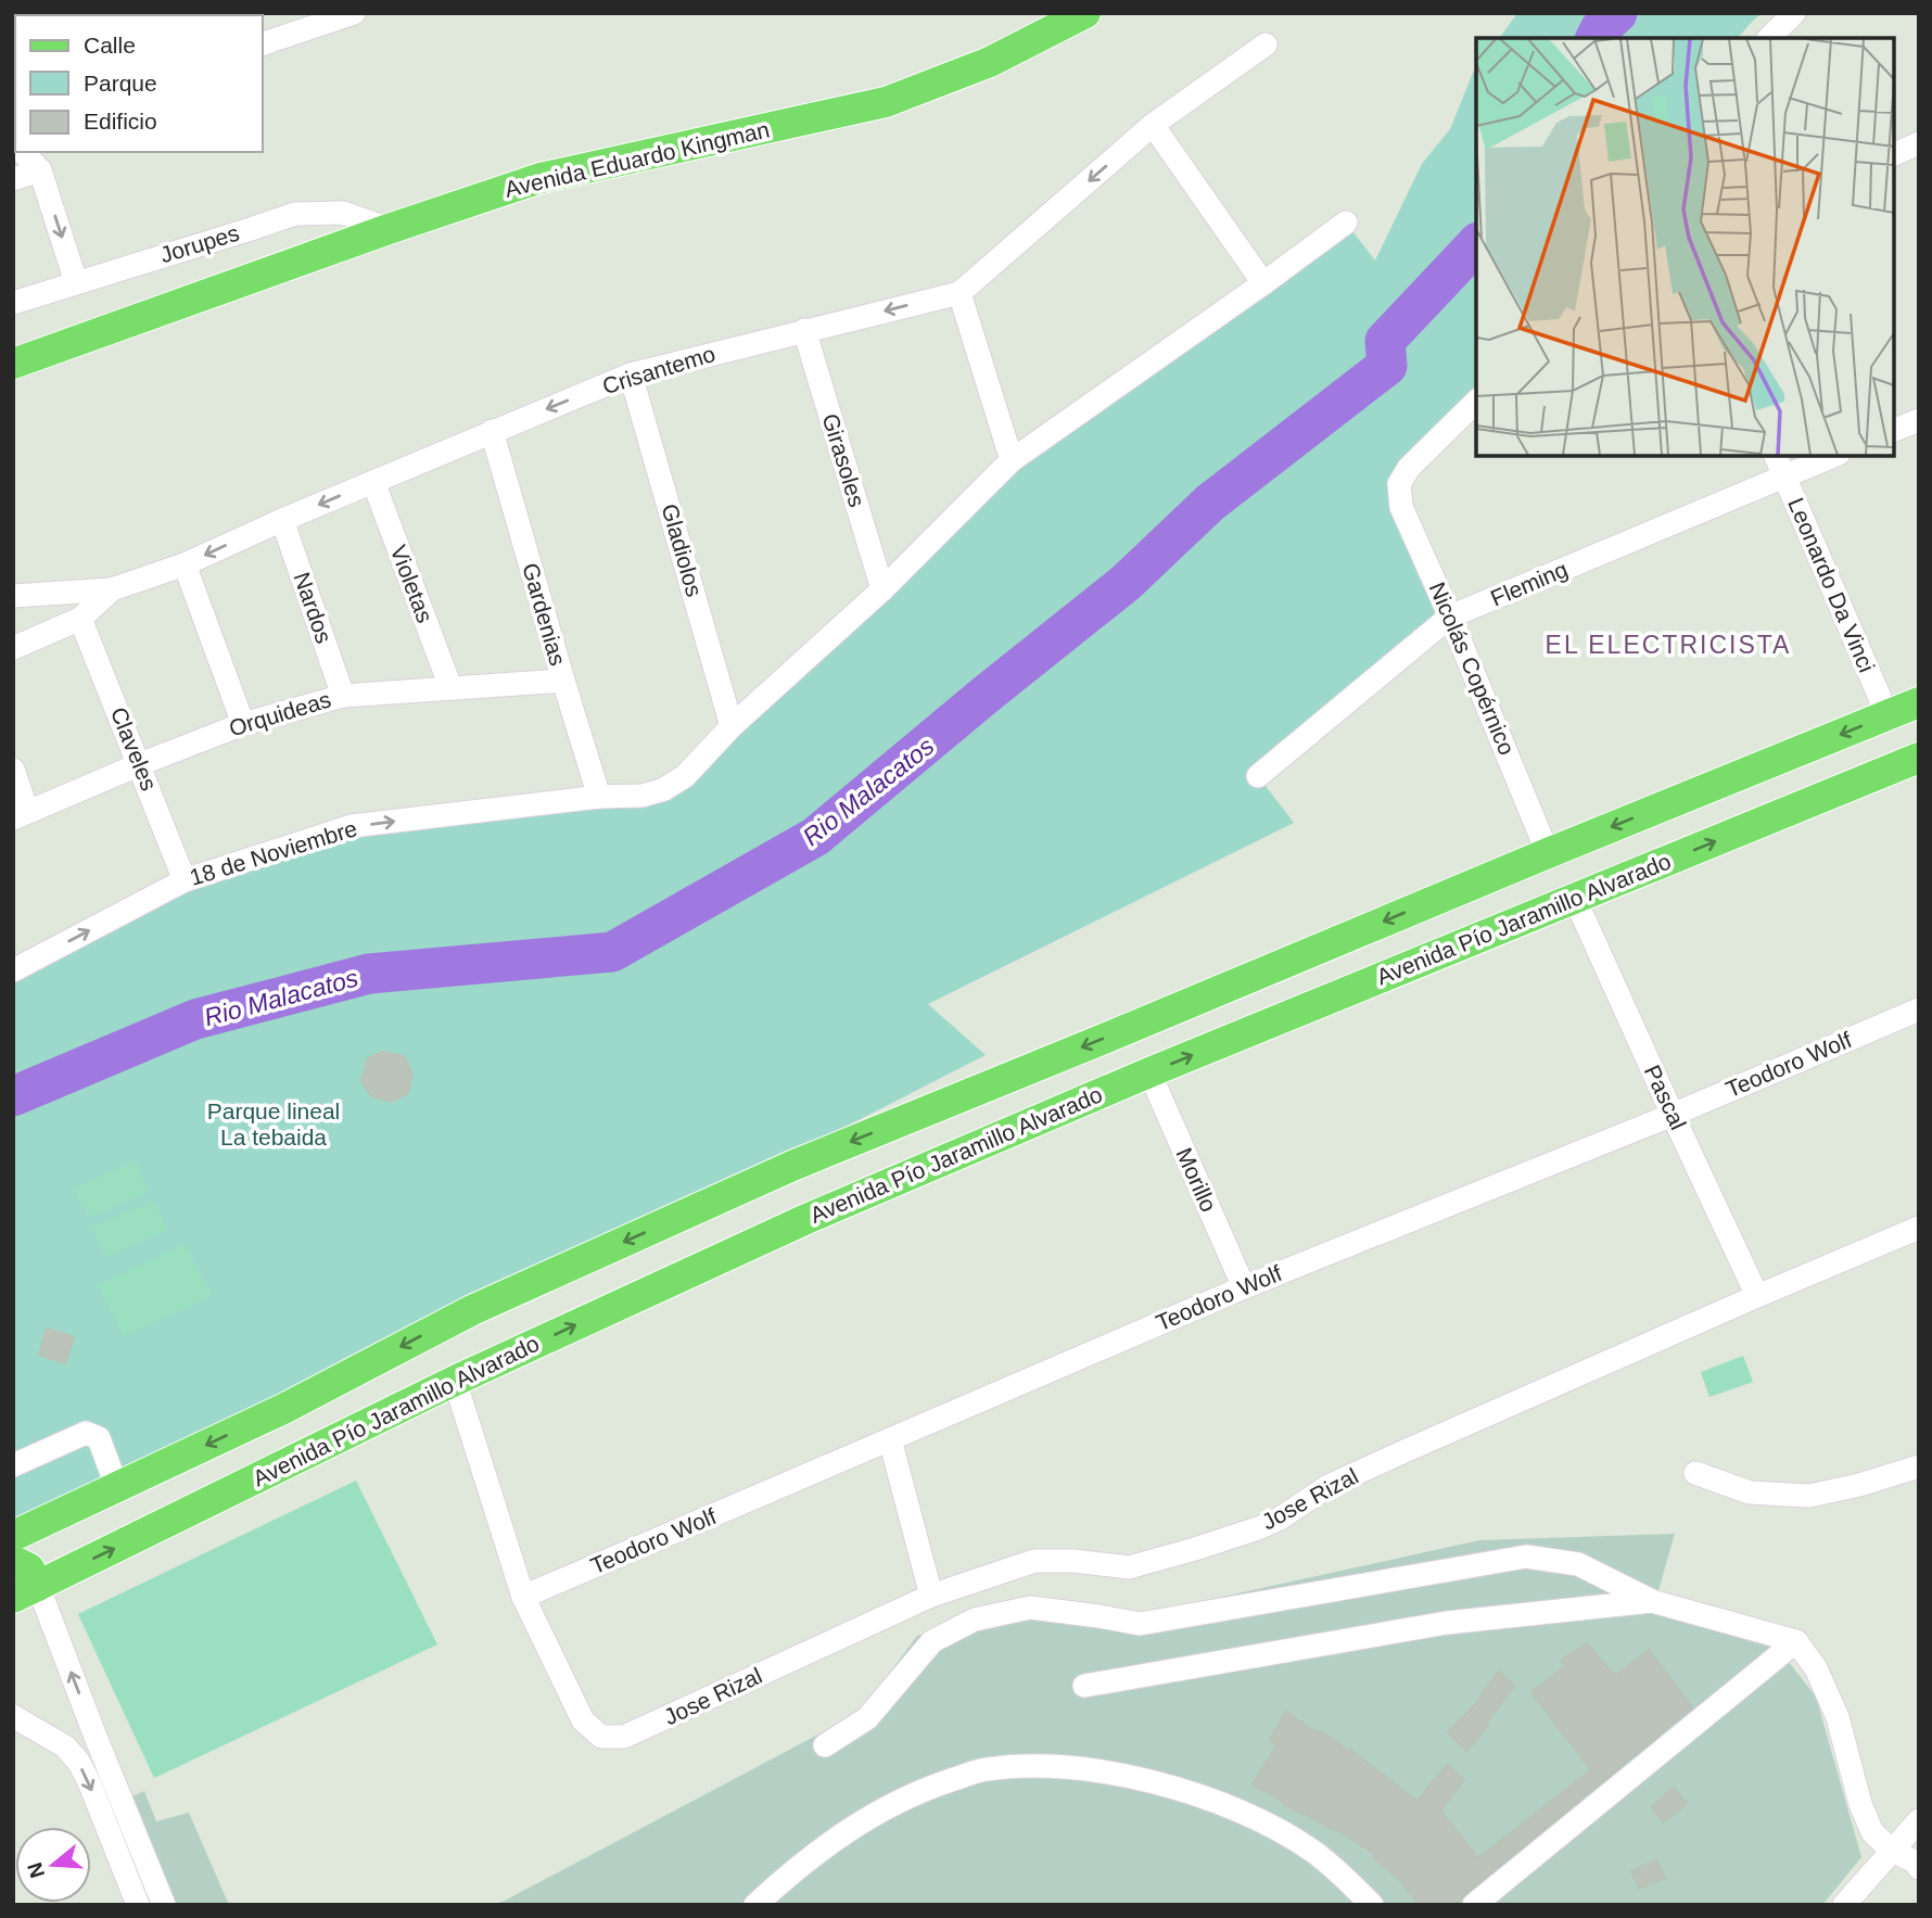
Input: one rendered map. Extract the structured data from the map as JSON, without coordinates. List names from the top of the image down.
{
  "streets": {
    "main road": ["Avenida Eduardo Kingman", "Avenida Pío Jaramillo Alvarado"],
    "street": [
      "Jorupes",
      "Crisantemo",
      "Girasoles",
      "Gladiolos",
      "Violetas",
      "Fleming",
      "Leonardo Da Vinci",
      "Nardos",
      "Gardenias",
      "Nicolás Copérnico",
      "Orquideas",
      "Claveles",
      "18 de Noviembre",
      "Teodoro Wolf",
      "Pascal",
      "Morillo",
      "Jose Rizal"
    ]
  },
  "crossings": [
    ["Avenida Eduardo Kingman", "Jorupes"],
    ["Crisantemo", "Girasoles"],
    ["Crisantemo", "Gladiolos"],
    ["Crisantemo", "Violetas"],
    ["Crisantemo", "Nardos"],
    ["Crisantemo", "Gardenias"],
    ["Crisantemo", "Claveles"],
    ["Girasoles", "18 de Noviembre"],
    ["Gladiolos", "18 de Noviembre"],
    ["Violetas", "Orquideas"],
    ["Fleming", "Leonardo Da Vinci"],
    ["Fleming", "Nicolás Copérnico"],
    ["Nardos", "Orquideas"],
    ["Gardenias", "Orquideas"],
    ["Gardenias", "18 de Noviembre"],
    ["Orquideas", "Claveles"],
    ["Claveles", "18 de Noviembre"],
    ["Avenida Pío Jaramillo Alvarado", "Pascal"],
    ["Avenida Pío Jaramillo Alvarado", "Morillo"],
    ["Teodoro Wolf", "Pascal"],
    ["Teodoro Wolf", "Morillo"],
    ["Teodoro Wolf", "Jose Rizal"],
    ["Pascal", "Jose Rizal"]
  ],
  "one_way": ["Crisantemo", "18 de Noviembre"],
  "districts": ["EL ELECTRICISTA"],
  "water": ["Rio Malacatos"],
  "parks": ["Parque lineal La tebaida"],
  "legend": ["Calle", "Parque", "Edificio"],
  "north": "left"
}
